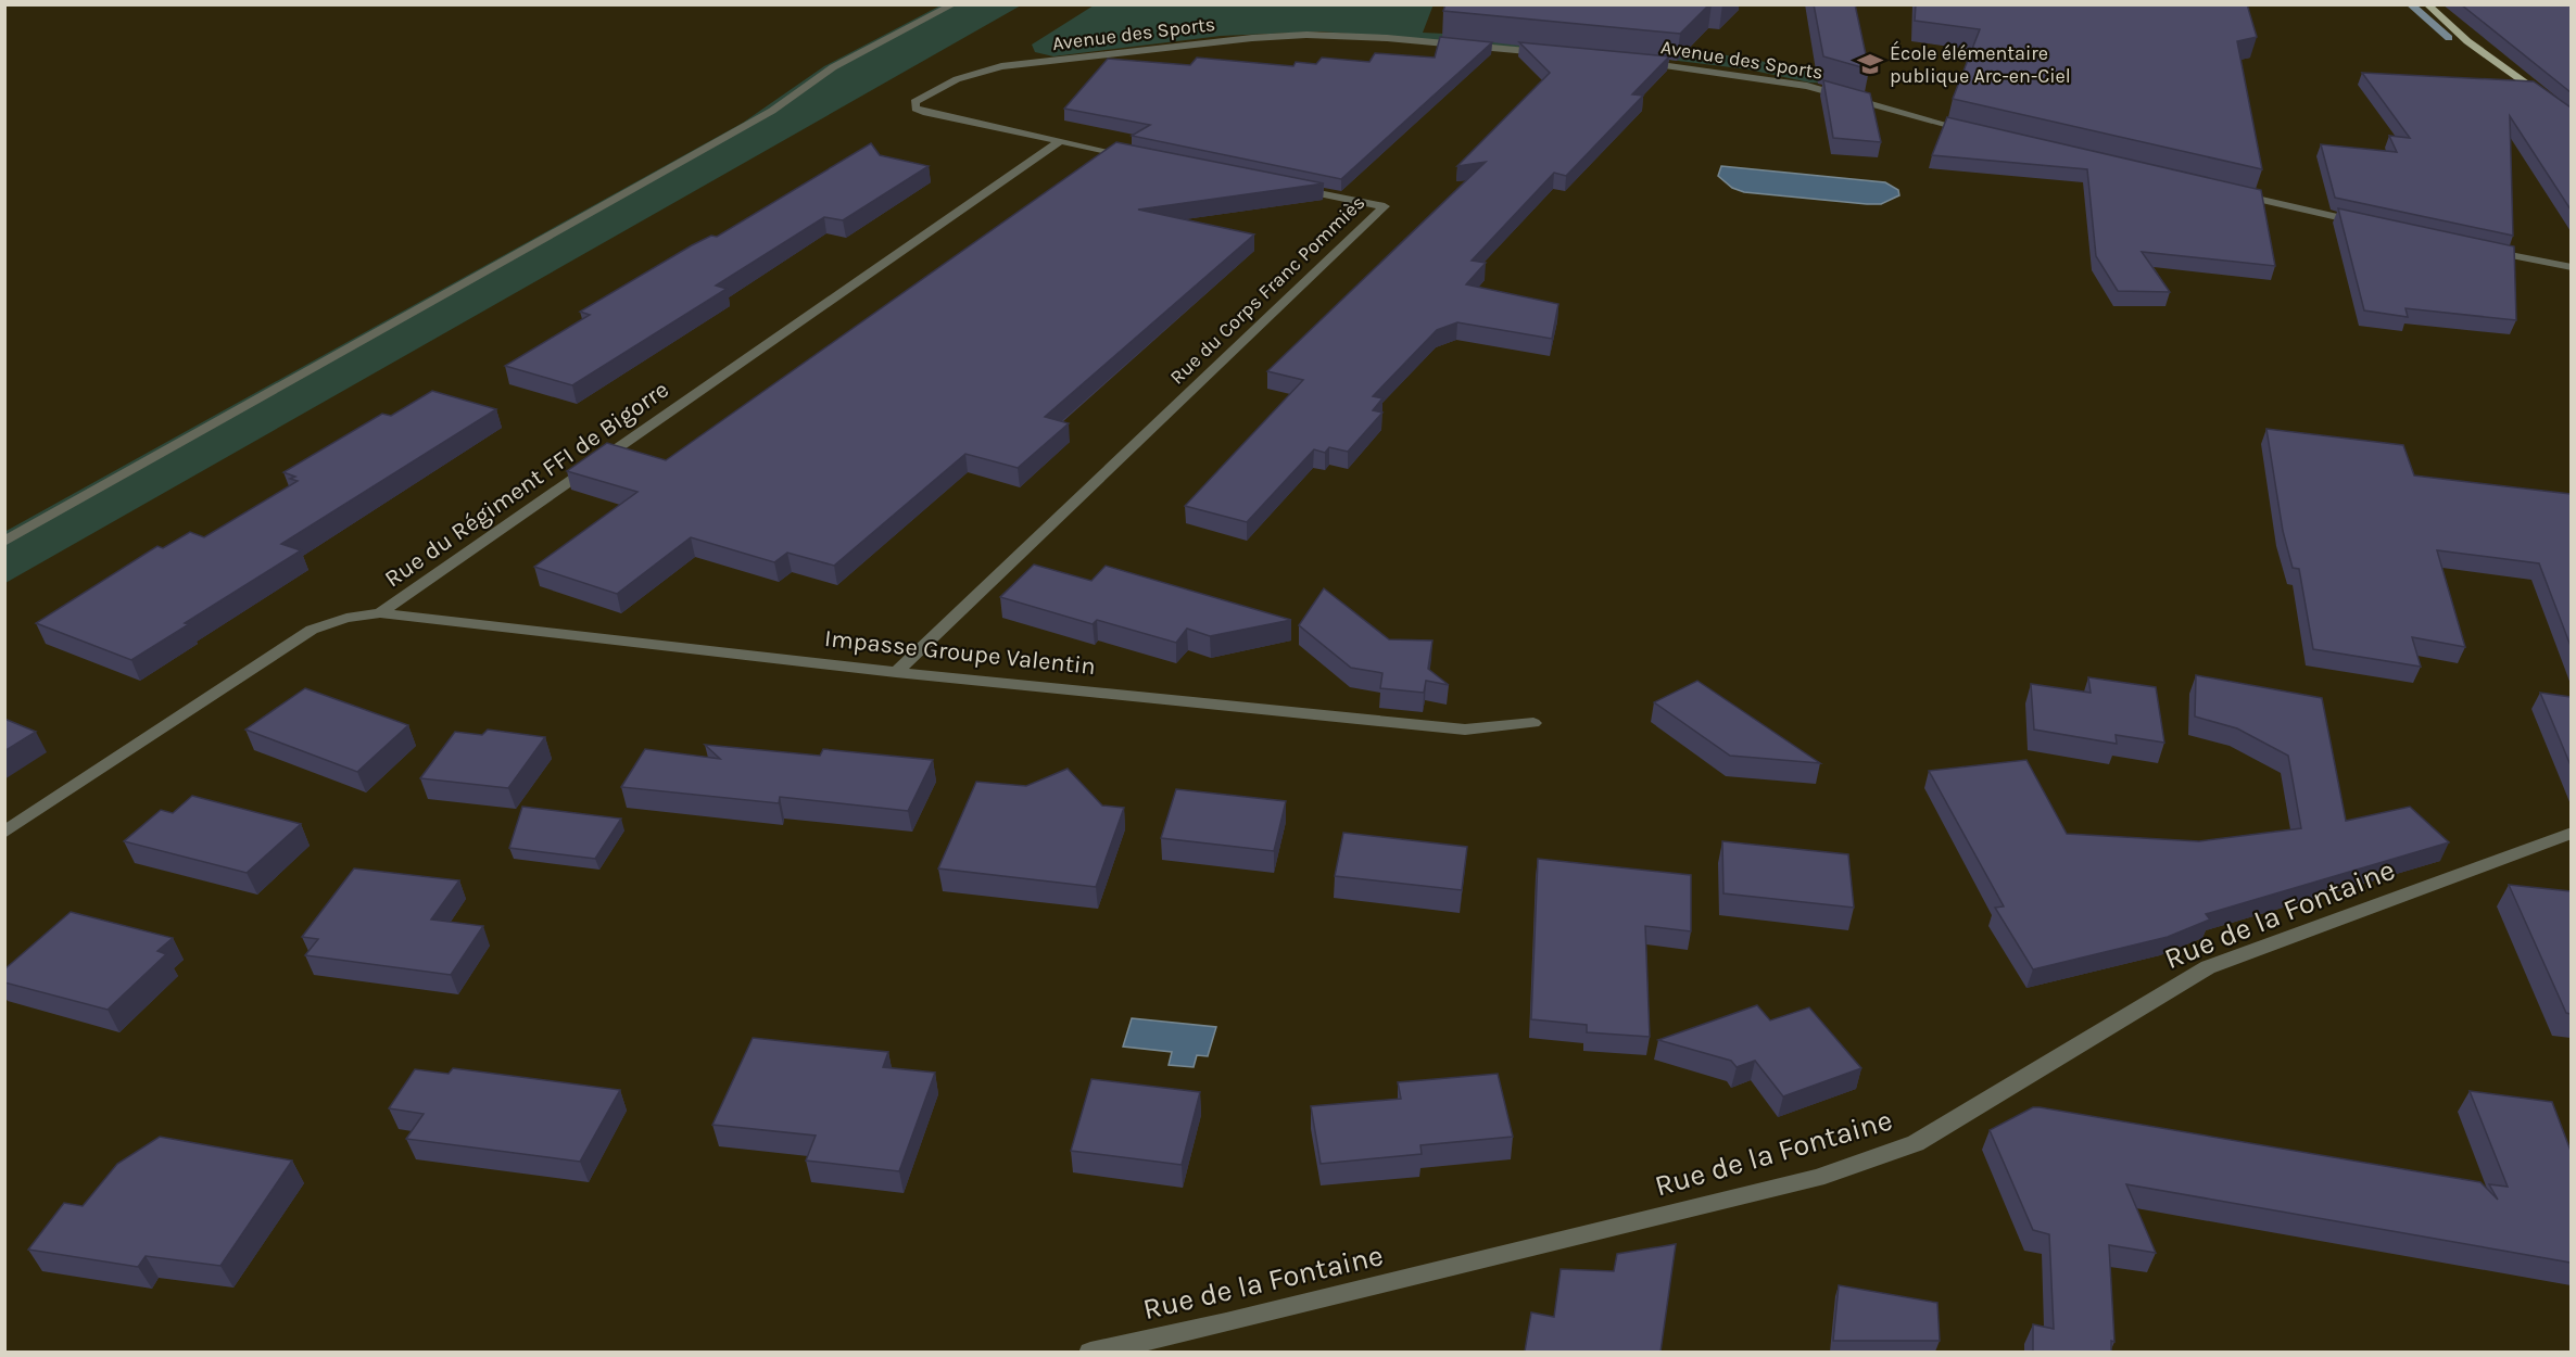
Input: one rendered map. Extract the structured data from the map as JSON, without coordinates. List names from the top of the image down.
{
  "streets": {
    "street": [
      "Avenue des Sports",
      "Rue du Corps Franc Pommiès",
      "Rue du Régiment FFI de Bigorre",
      "Impasse Groupe Valentin",
      "Rue de la Fontaine"
    ]
  },
  "crossings": [
    ["Avenue des Sports", "Rue du Régiment FFI de Bigorre"],
    ["Rue du Corps Franc Pommiès", "Impasse Groupe Valentin"],
    ["Rue du Régiment FFI de Bigorre", "Impasse Groupe Valentin"]
  ],
  "places": {
    "school or university": ["École élémentaire publique Arc-en-Ciel"]
  }
}
